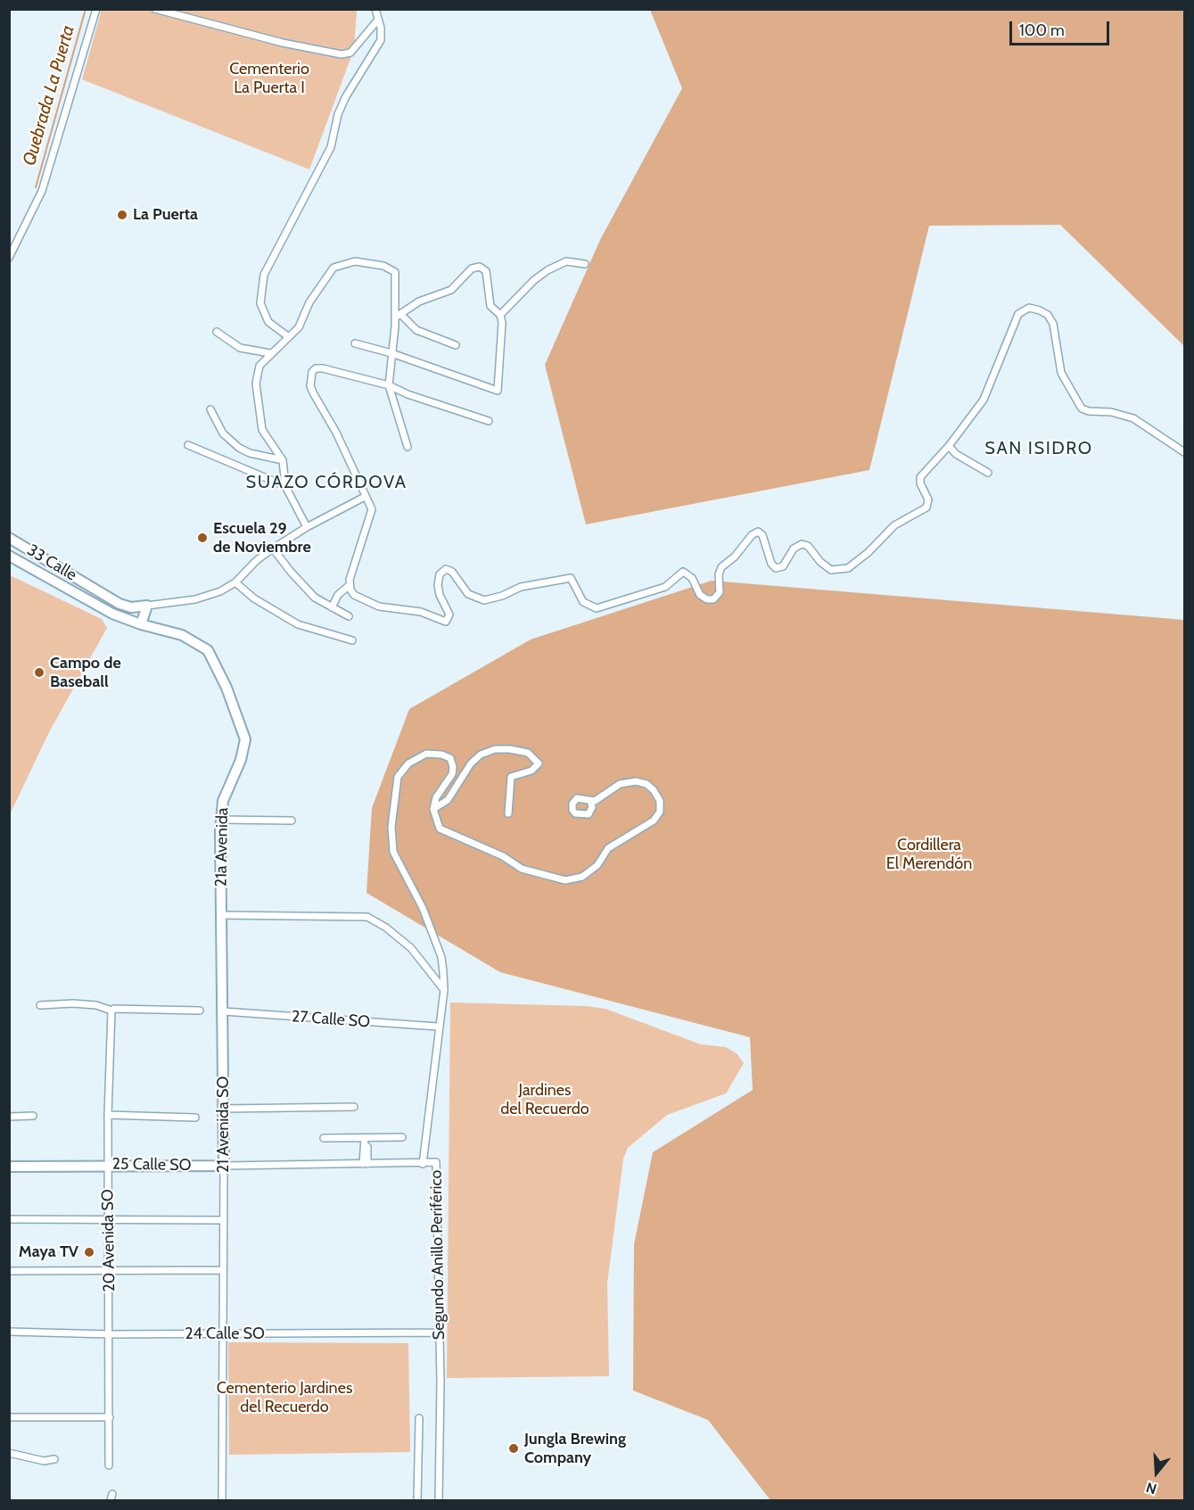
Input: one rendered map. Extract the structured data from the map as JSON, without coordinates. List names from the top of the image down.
{
  "streets": {
    "street": [
      "33 Calle",
      "21a Avenida",
      "27 Calle SO",
      "21 Avenida SO",
      "25 Calle SO",
      "20 Avenida SO",
      "Segundo Anillo Periférico",
      "24 Calle SO"
    ]
  },
  "crossings": [
    ["21a Avenida", "21 Avenida SO"],
    ["27 Calle SO", "21 Avenida SO"],
    ["27 Calle SO", "Segundo Anillo Periférico"],
    ["21 Avenida SO", "25 Calle SO"],
    ["21 Avenida SO", "24 Calle SO"],
    ["25 Calle SO", "20 Avenida SO"],
    ["25 Calle SO", "Segundo Anillo Periférico"],
    ["20 Avenida SO", "24 Calle SO"],
    ["Segundo Anillo Periférico", "24 Calle SO"]
  ],
  "districts": ["SAN ISIDRO", "SUAZO CÓRDOVA"],
  "water": ["Quebrada La Puerta"],
  "parks": [
    "Cementerio La Puerta I",
    "Cordillera El Merendón",
    "Jardines del Recuerdo",
    "Cementerio Jardines del Recuerdo"
  ],
  "places": [
    "La Puerta",
    "Escuela 29 de Noviembre",
    "Campo de Baseball",
    "Maya TV",
    "Jungla Brewing Company"
  ],
  "scale_bar": "100 m",
  "north": "bottom"
}
